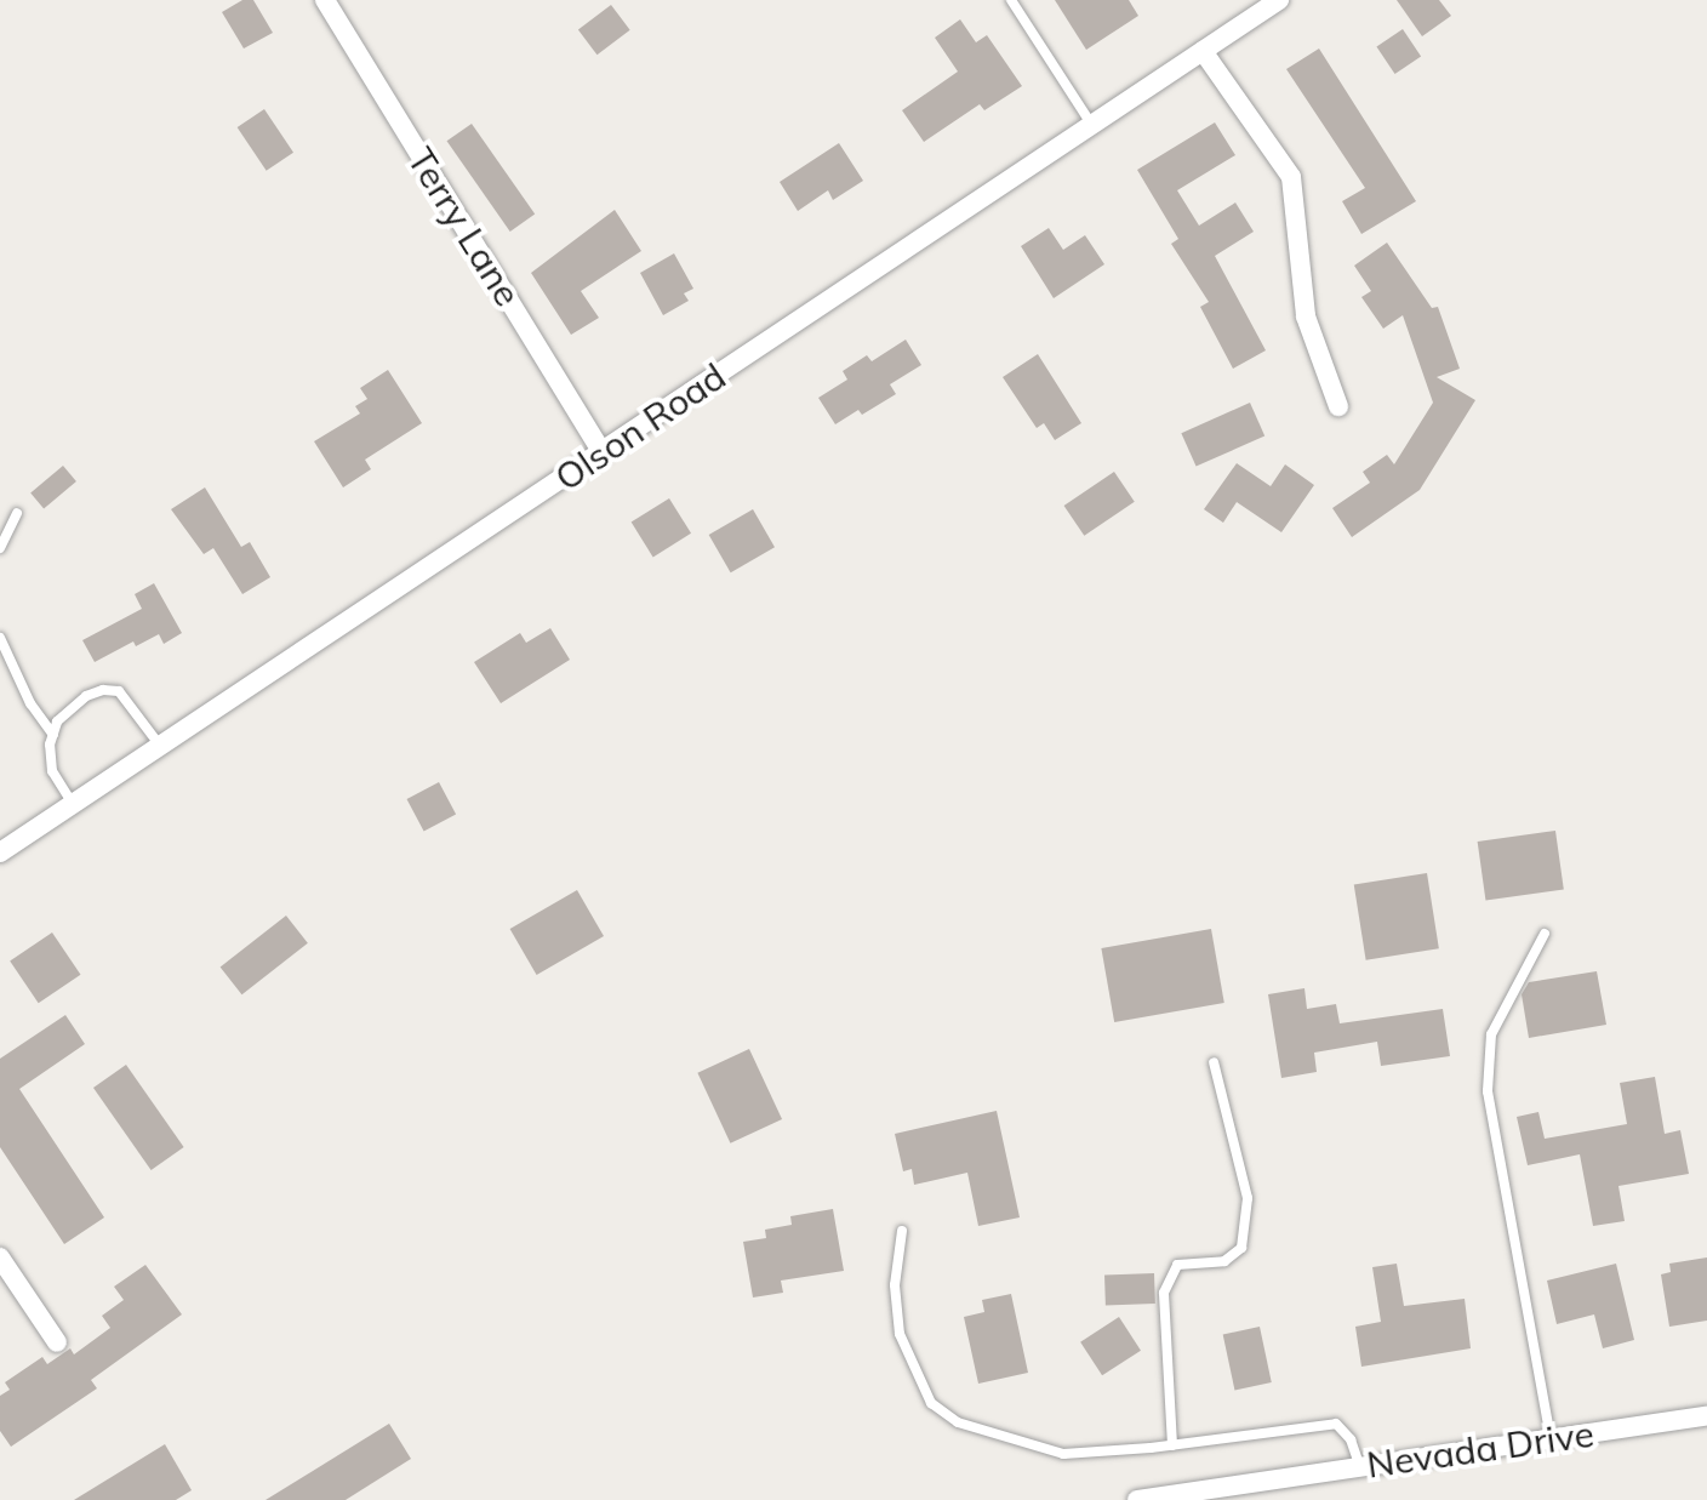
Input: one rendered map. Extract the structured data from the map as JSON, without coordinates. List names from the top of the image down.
{
  "streets": {
    "street": ["Terry Lane", "Olson Road", "Nevada Drive"]
  },
  "crossings": [
    ["Terry Lane", "Olson Road"]
  ]
}
